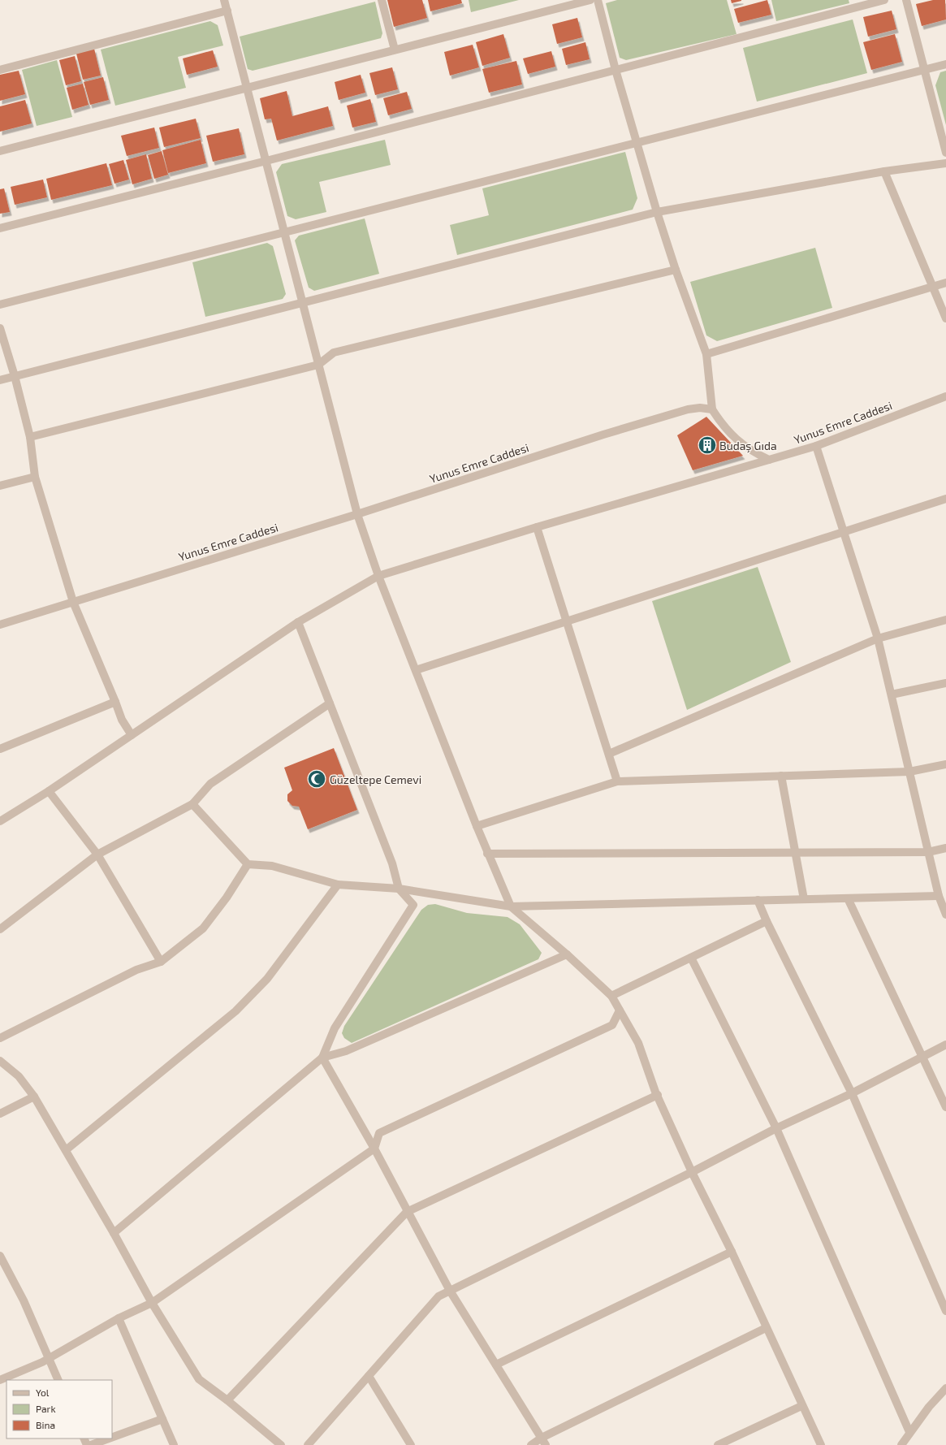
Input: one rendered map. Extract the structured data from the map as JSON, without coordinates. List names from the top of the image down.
{
  "streets": {
    "street": ["Yunus Emre Caddesi"]
  },
  "places": {
    "building": ["Budaş Gıda"],
    "mosque": ["Güzeltepe Cemevi"]
  },
  "legend": ["Yol", "Park", "Bina"]
}
